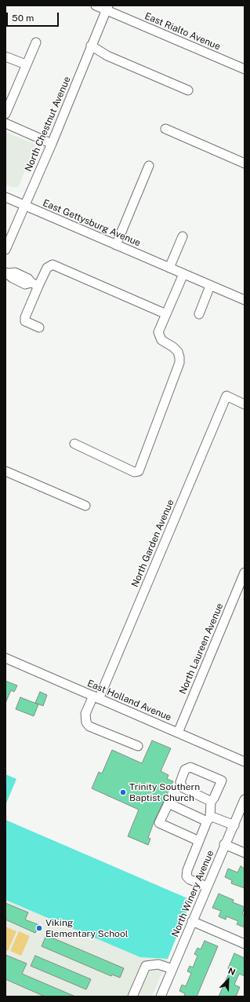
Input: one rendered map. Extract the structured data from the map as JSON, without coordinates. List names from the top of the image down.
{
  "streets": {
    "street": [
      "East Rialto Avenue",
      "North Chestnut Avenue",
      "East Gettysburg Avenue",
      "North Garden Avenue",
      "North Laureen Avenue",
      "East Holland Avenue",
      "North Winery Avenue"
    ]
  },
  "crossings": [
    ["East Rialto Avenue", "North Chestnut Avenue"],
    ["North Chestnut Avenue", "East Gettysburg Avenue"],
    ["North Garden Avenue", "East Holland Avenue"],
    ["North Laureen Avenue", "East Holland Avenue"]
  ],
  "places": ["Trinity Southern Baptist Church", "Viking Elementary School"],
  "scale_bar": "50 m",
  "north": "top right"
}
